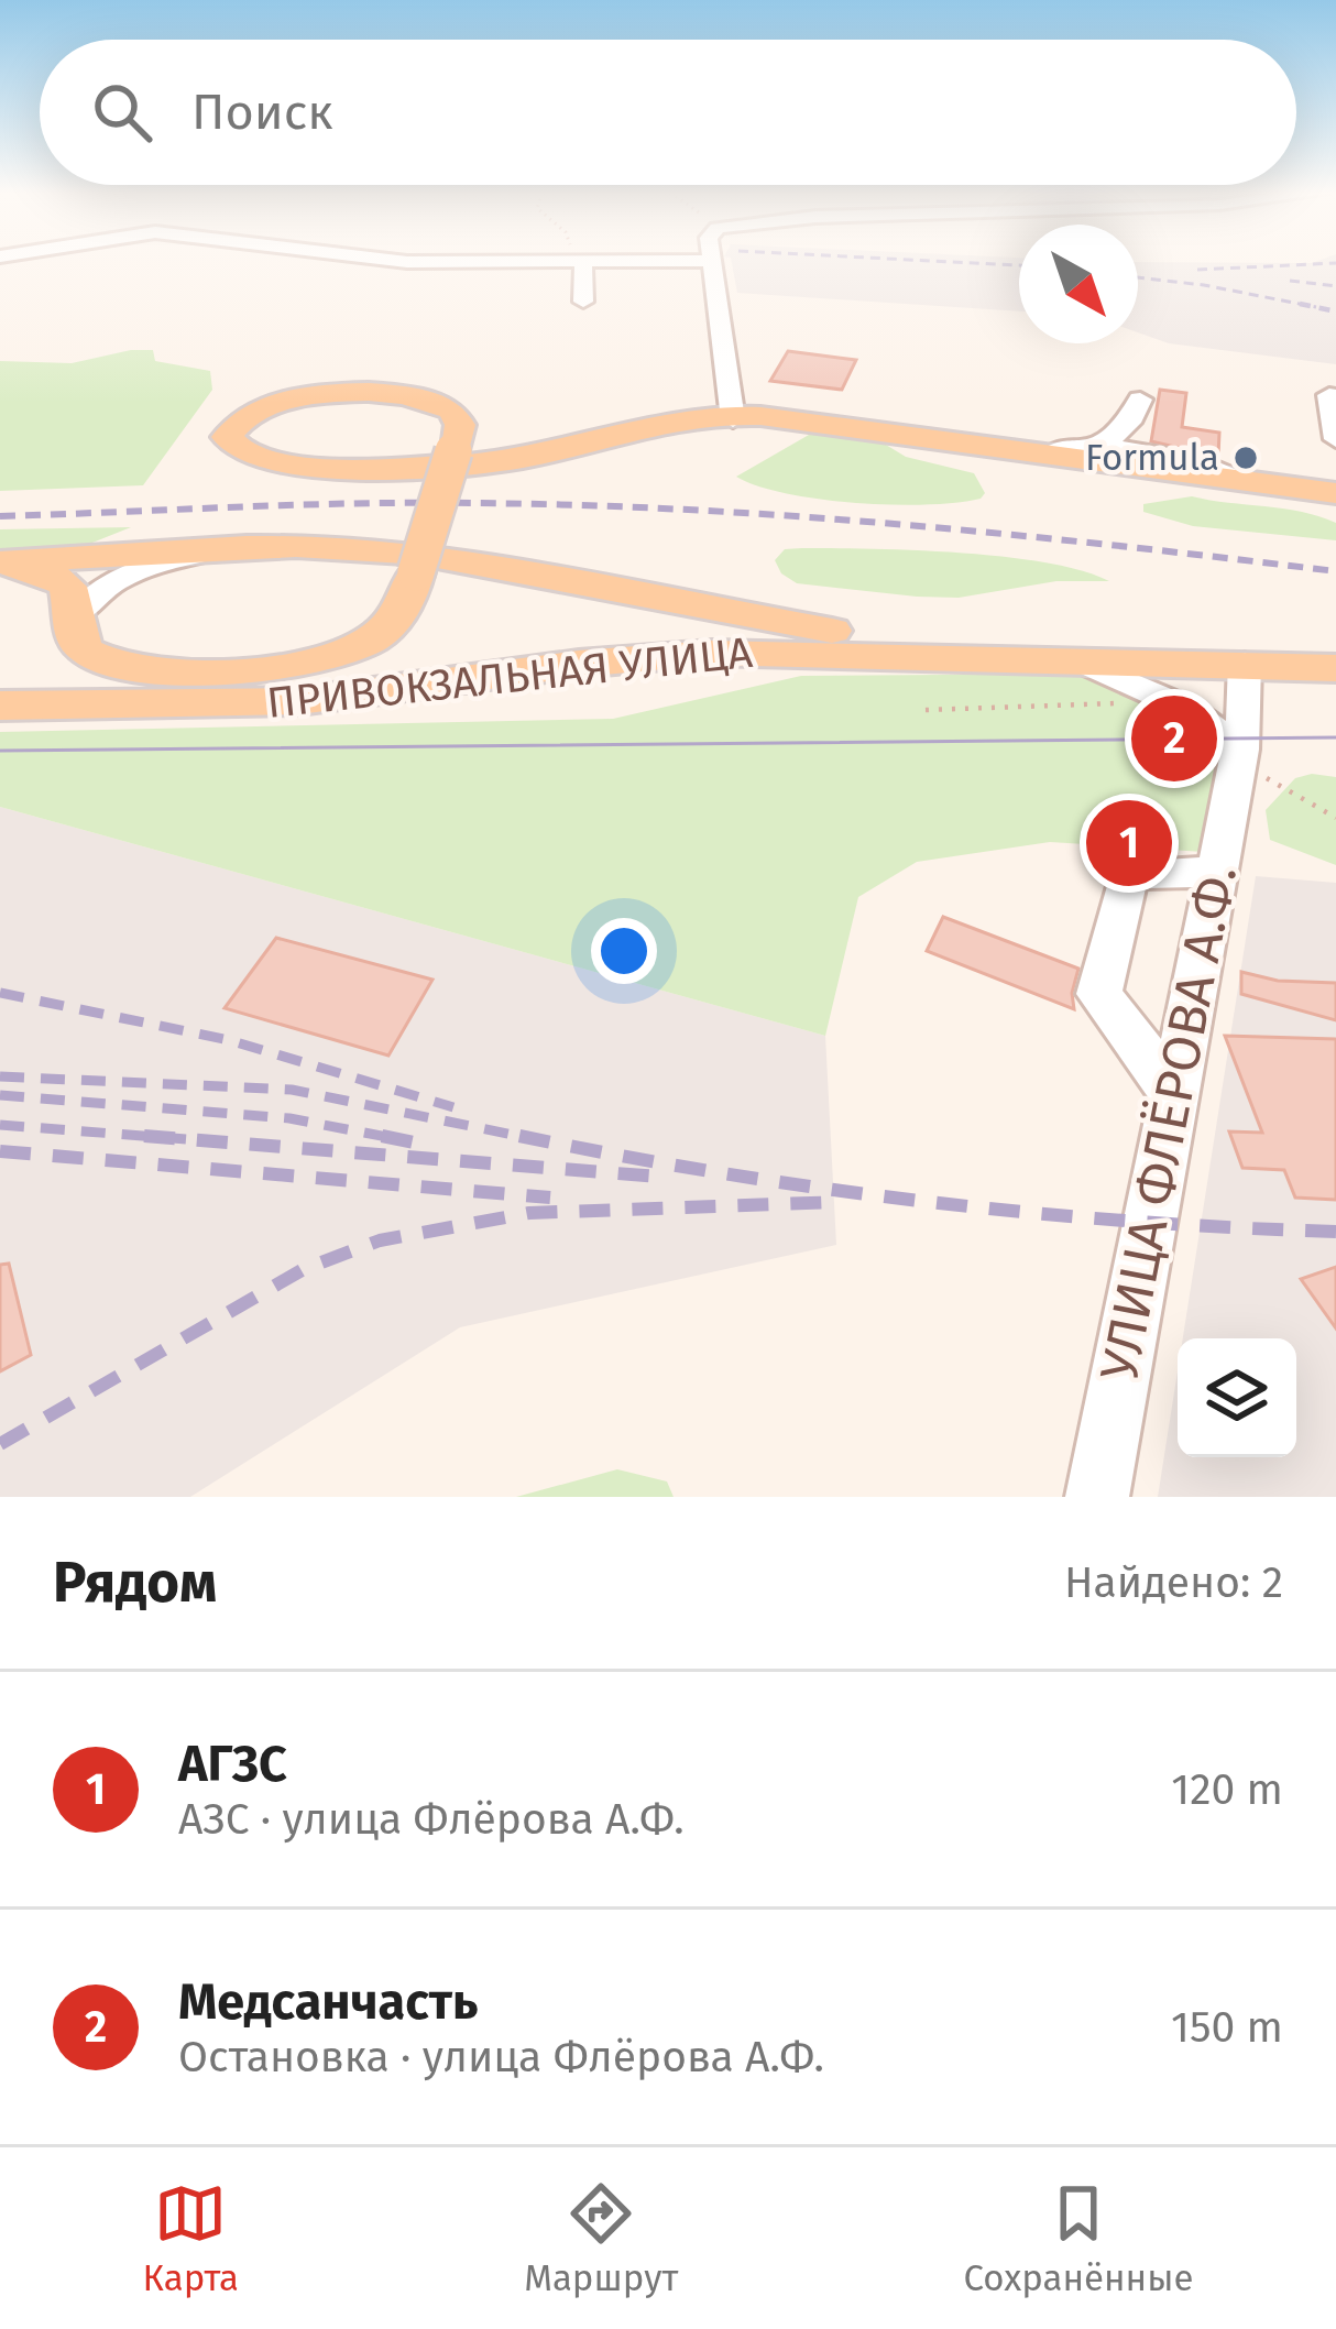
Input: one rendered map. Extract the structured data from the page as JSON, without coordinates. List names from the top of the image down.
{
  "streets": {
    "main road": ["ПРИВОКЗАЛЬНАЯ УЛИЦА"],
    "street": ["УЛИЦА ФЛЁРОВА А.Ф."]
  },
  "crossings": [
    ["ПРИВОКЗАЛЬНАЯ УЛИЦА", "УЛИЦА ФЛЁРОВА А.Ф."]
  ],
  "places": ["Formula"],
  "north": "bottom right",
  "page": {
    "search": "Поиск",
    "pins": ["2", "1"],
    "heading": ["Рядом", "Найдено: 2"],
    "list": [
      {
        "mark": "1",
        "name": "АГЗС",
        "note": "АЗС · улица Флёрова А.Ф.",
        "value": "120 m"
      },
      {
        "mark": "2",
        "name": "Медсанчасть",
        "note": "Остановка · улица Флёрова А.Ф.",
        "value": "150 m"
      }
    ],
    "nav": ["Карта", "Маршрут", "Сохранённые"]
  }
}
